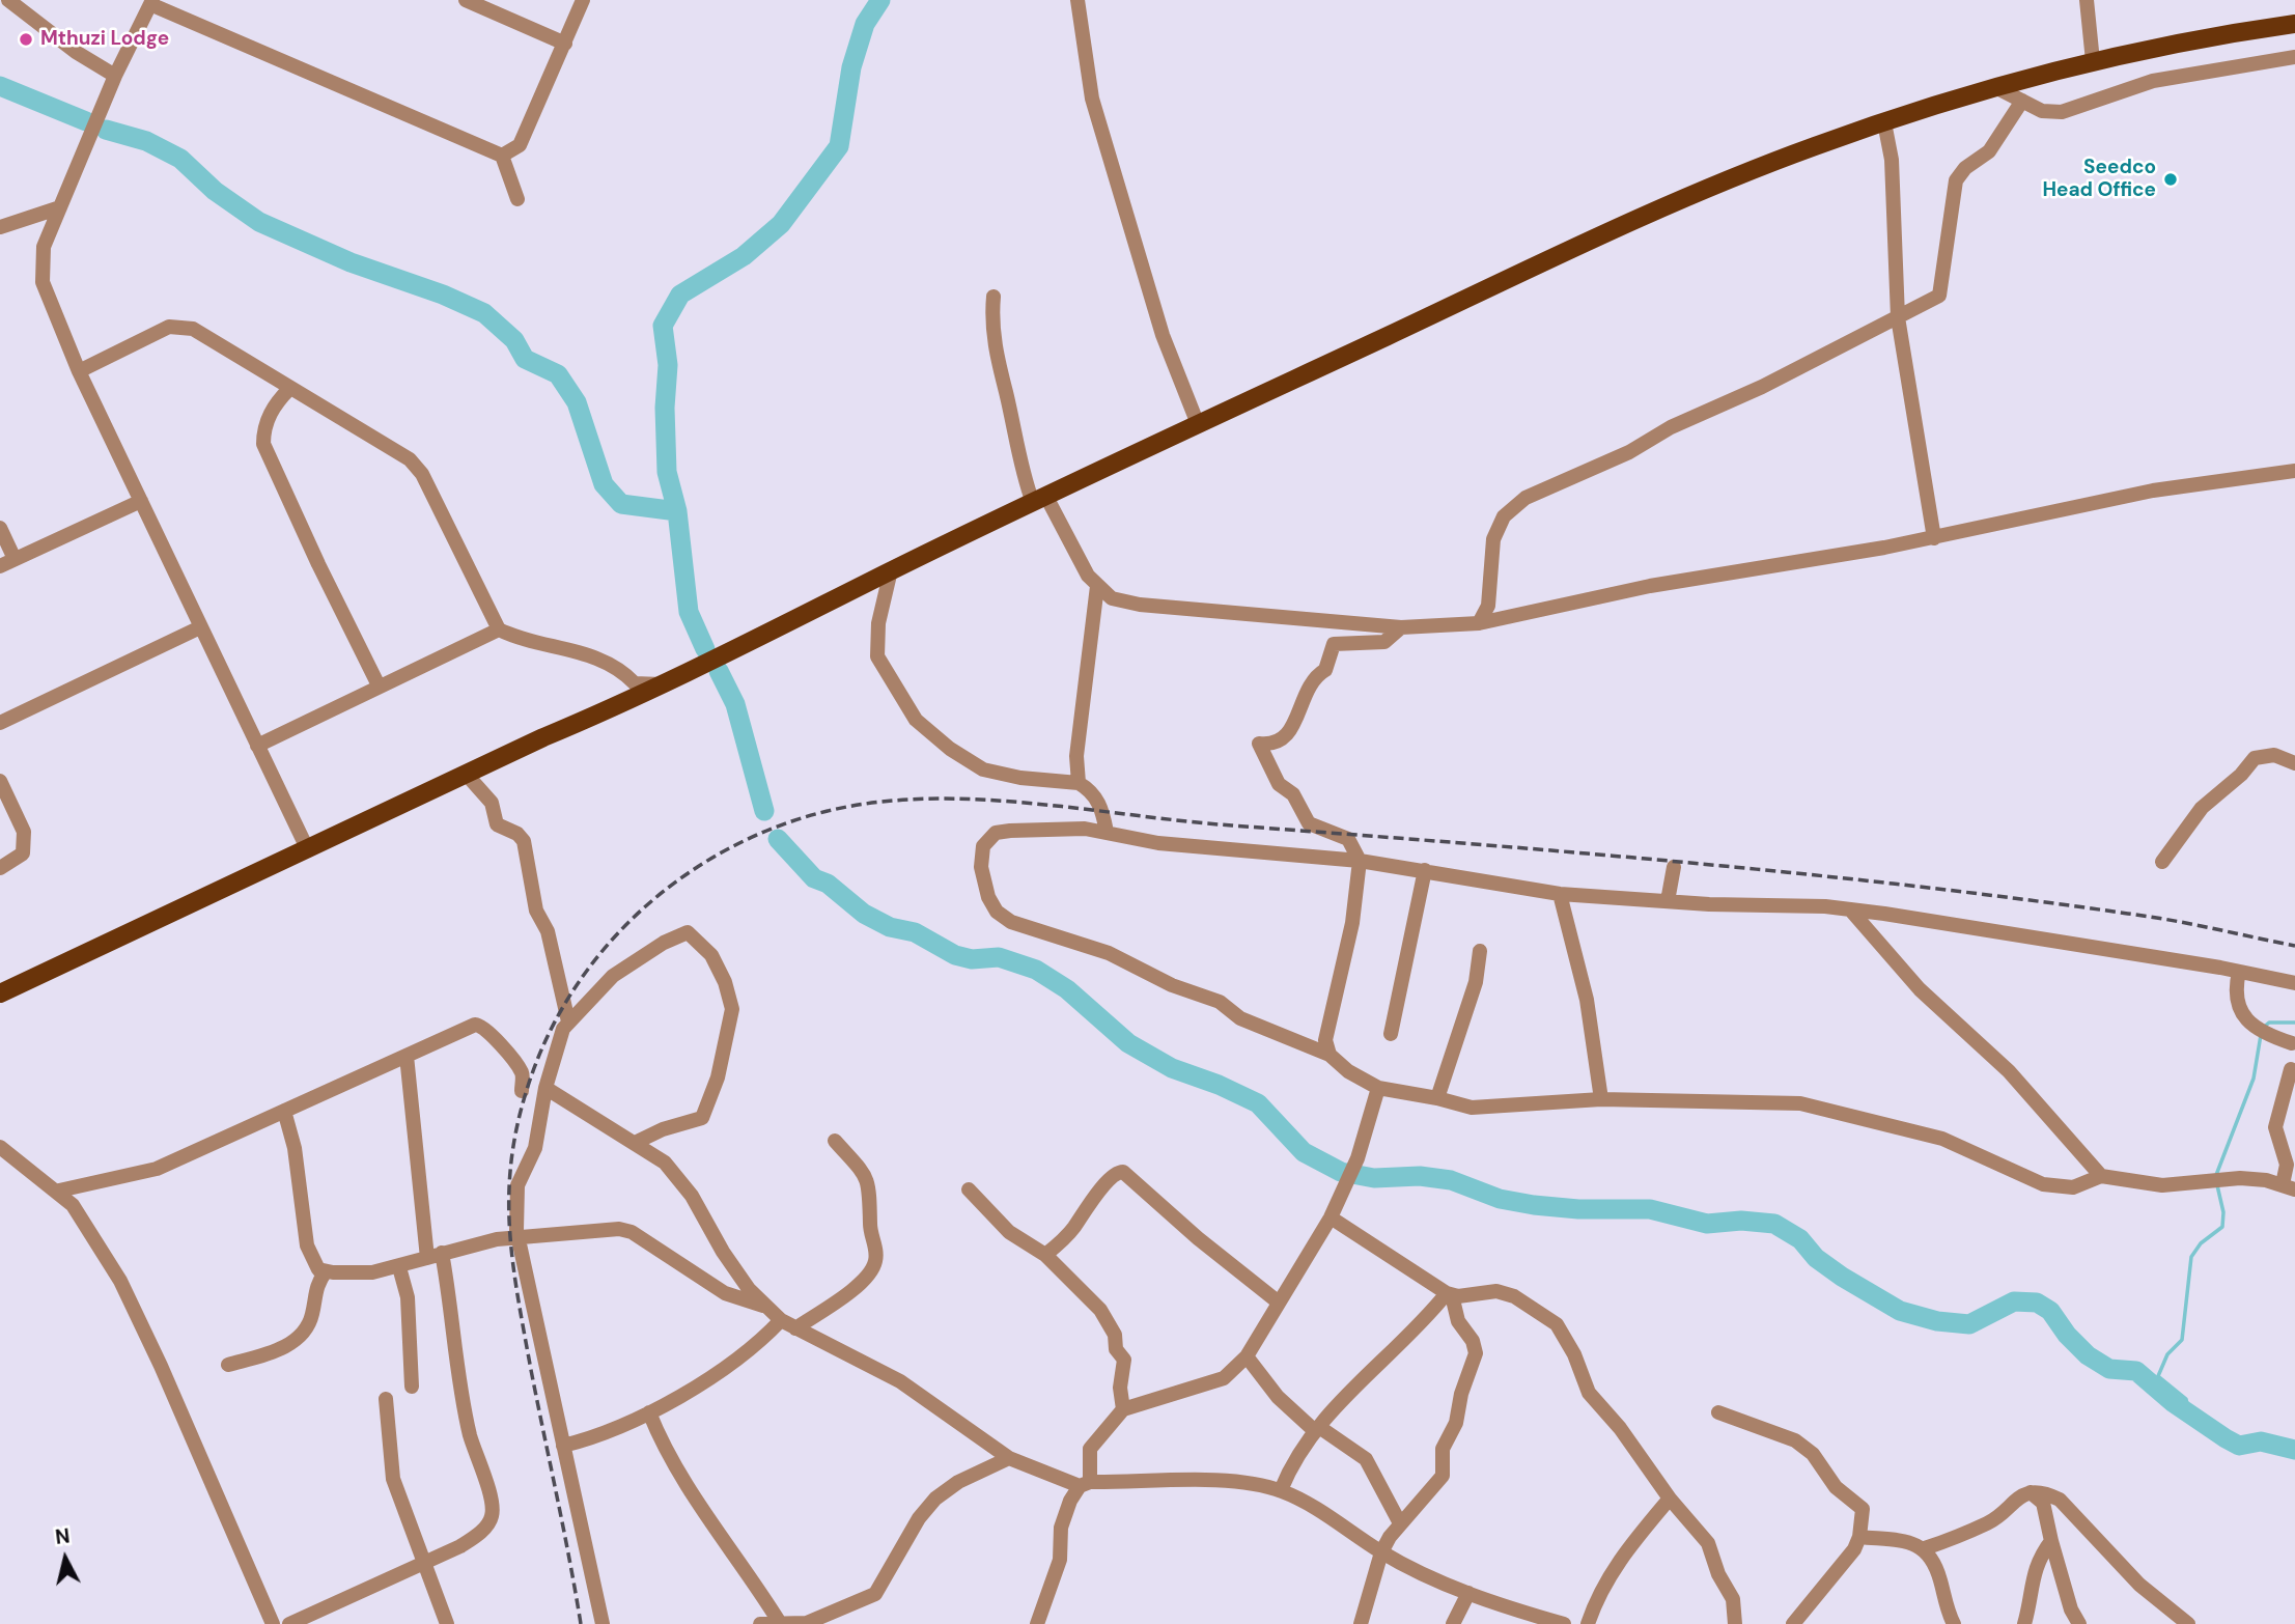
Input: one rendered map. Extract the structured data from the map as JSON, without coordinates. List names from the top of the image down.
{
  "places": ["Mthuzi Lodge", "Seedco Head Office"],
  "north": "top"
}
